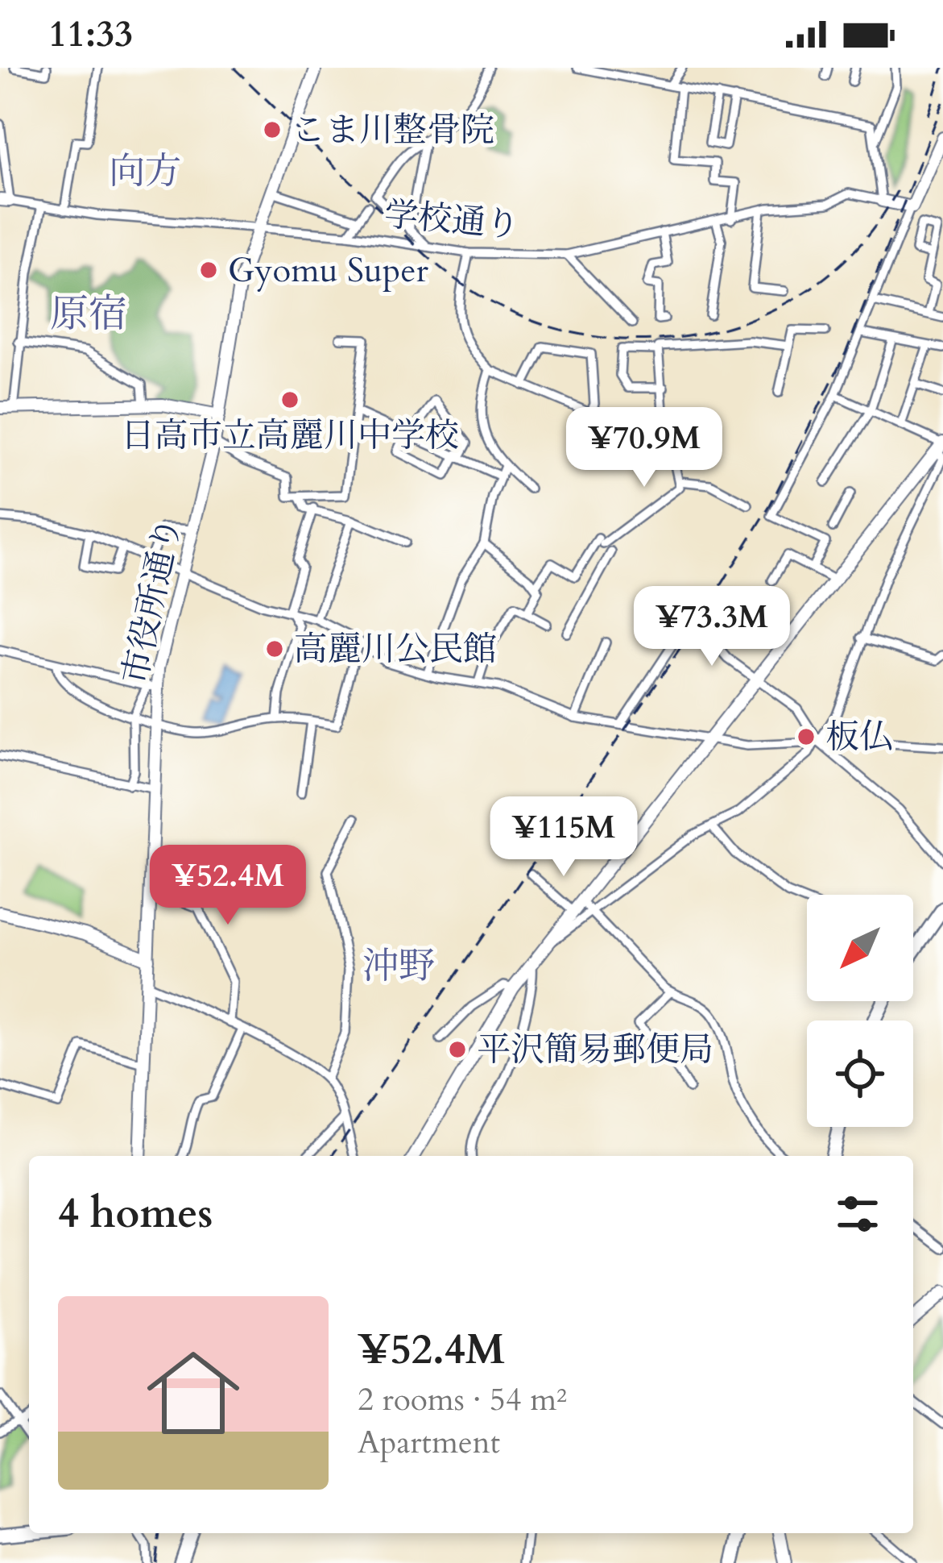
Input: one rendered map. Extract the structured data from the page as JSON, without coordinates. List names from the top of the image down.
{
  "streets": {
    "street": ["学校通り", "市役所通り"]
  },
  "crossings": [
    ["学校通り", "市役所通り"]
  ],
  "districts": ["向方", "原宿", "沖野"],
  "places": [
    "こま川整骨院",
    "Gyomu Super",
    "日高市立高麗川中学校",
    "高麗川公民館",
    "板仏",
    "平沢簡易郵便局"
  ],
  "north": "bottom left",
  "page": {
    "status": "11:33",
    "price": [
      "¥70.9M",
      "¥73.3M",
      "¥115M",
      "¥52.4M"
    ],
    "heading": "4 homes",
    "list": [
      {
        "name": "¥52.4M",
        "note": "2 rooms · 54 m² · Apartment"
      }
    ]
  }
}
